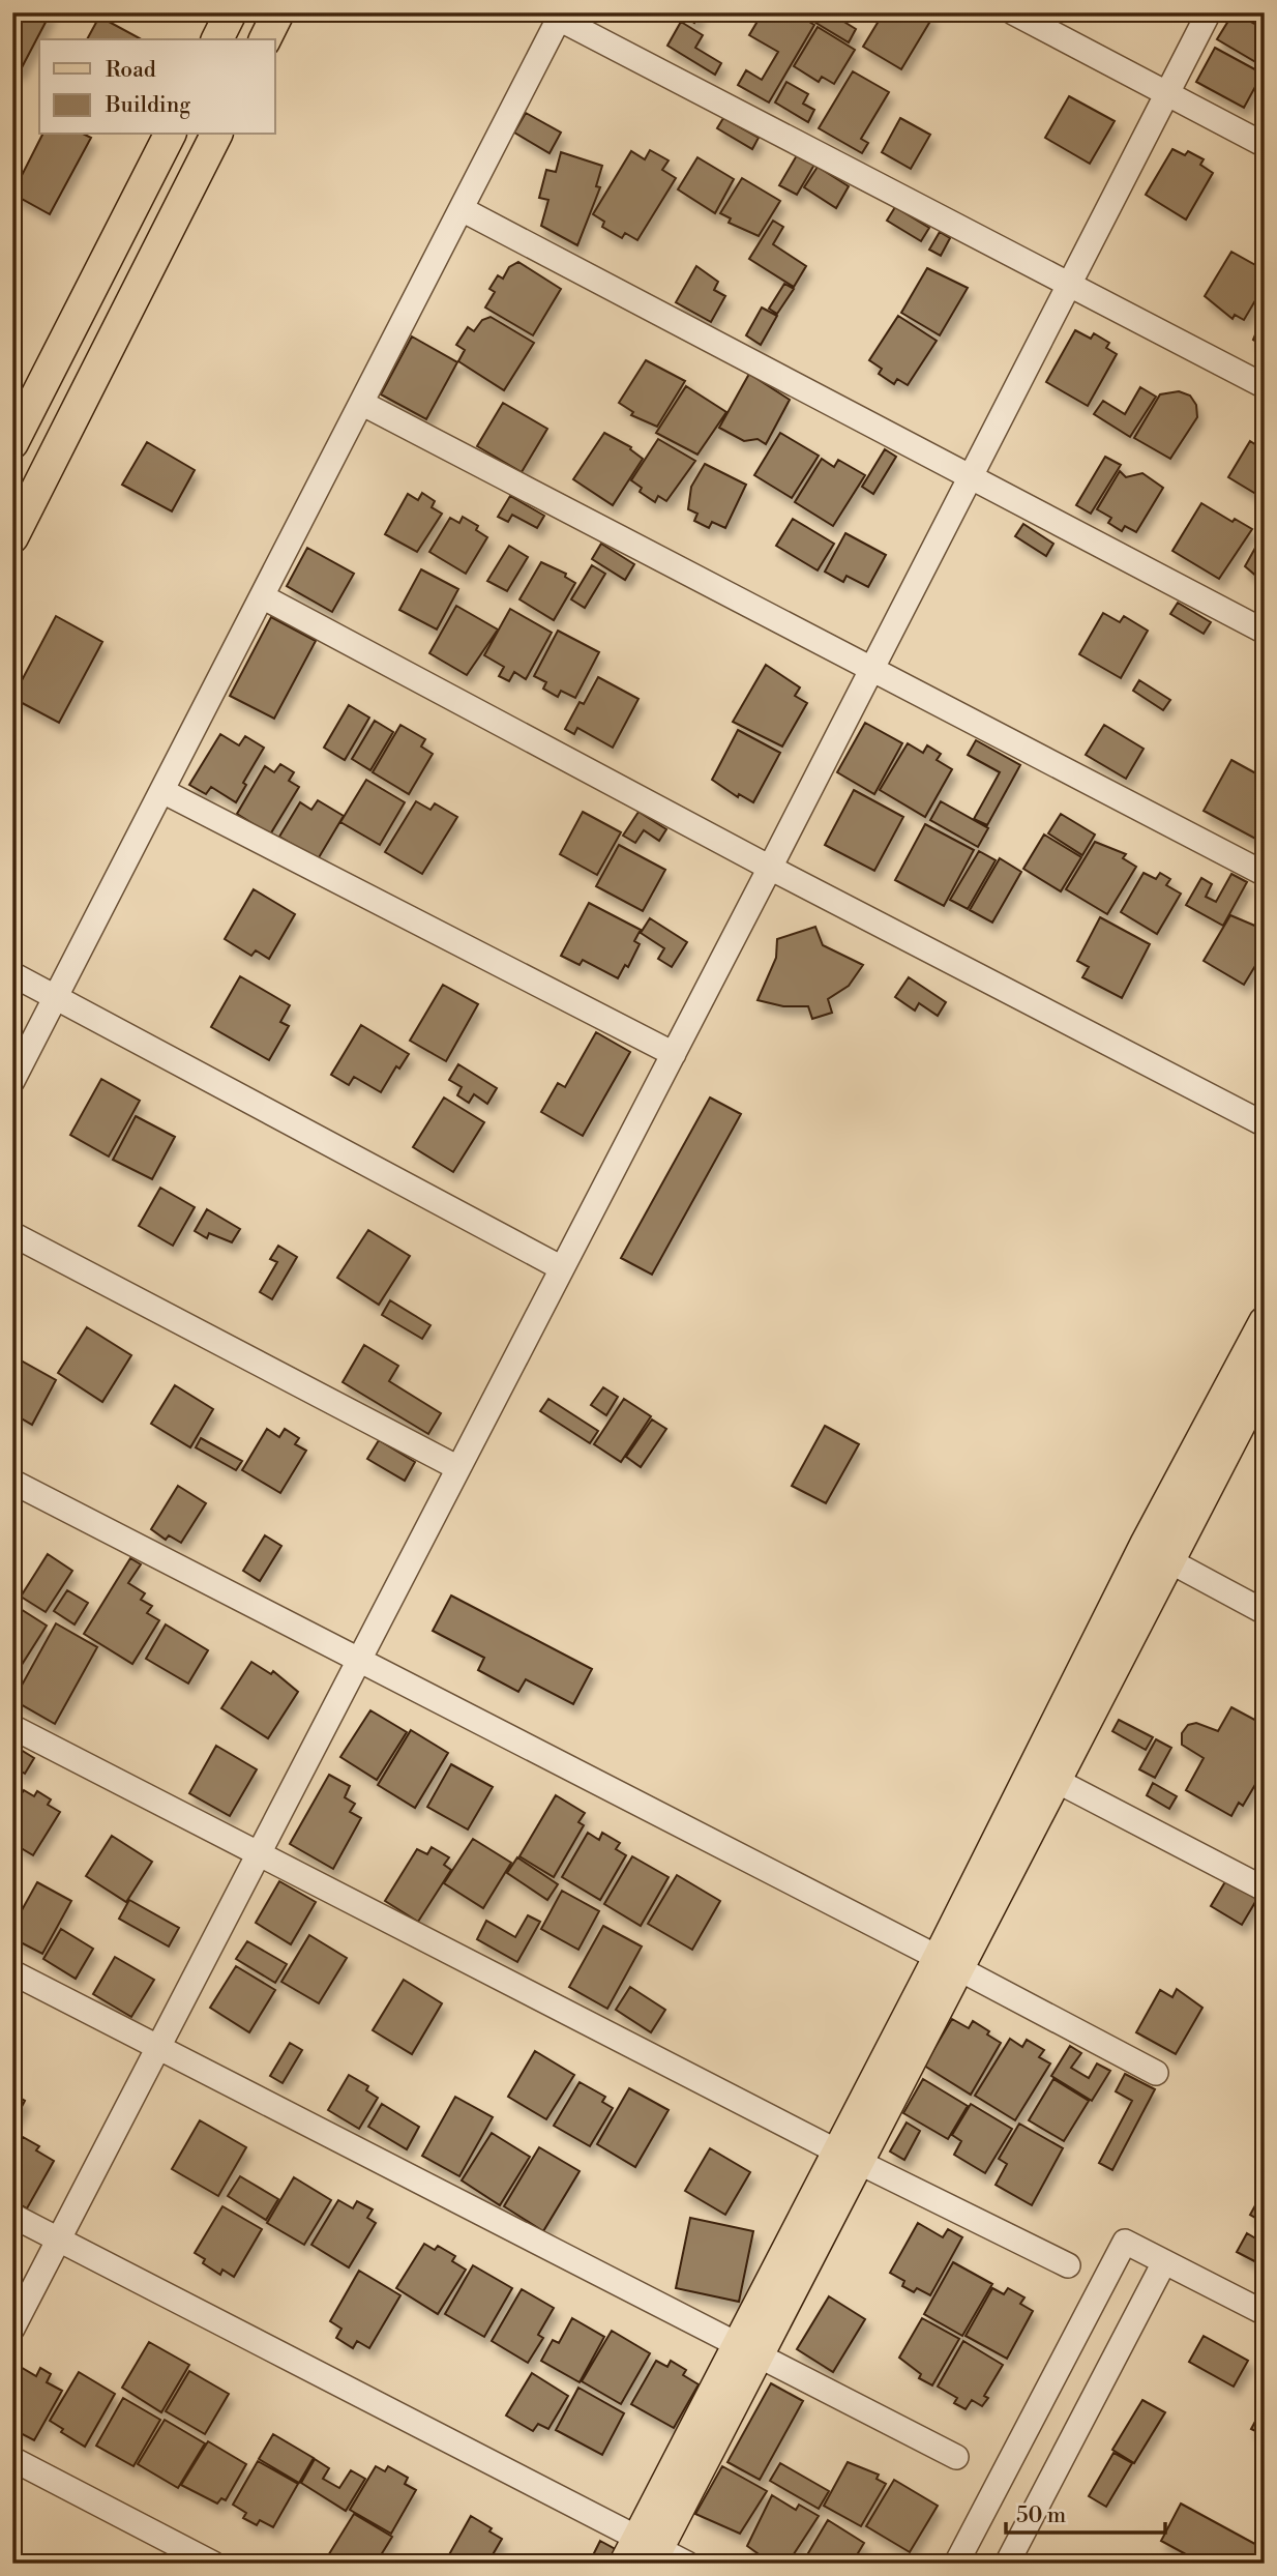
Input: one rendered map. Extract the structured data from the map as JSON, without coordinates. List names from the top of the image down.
{
  "legend": ["Road", "Building"],
  "scale_bar": "50 m"
}
